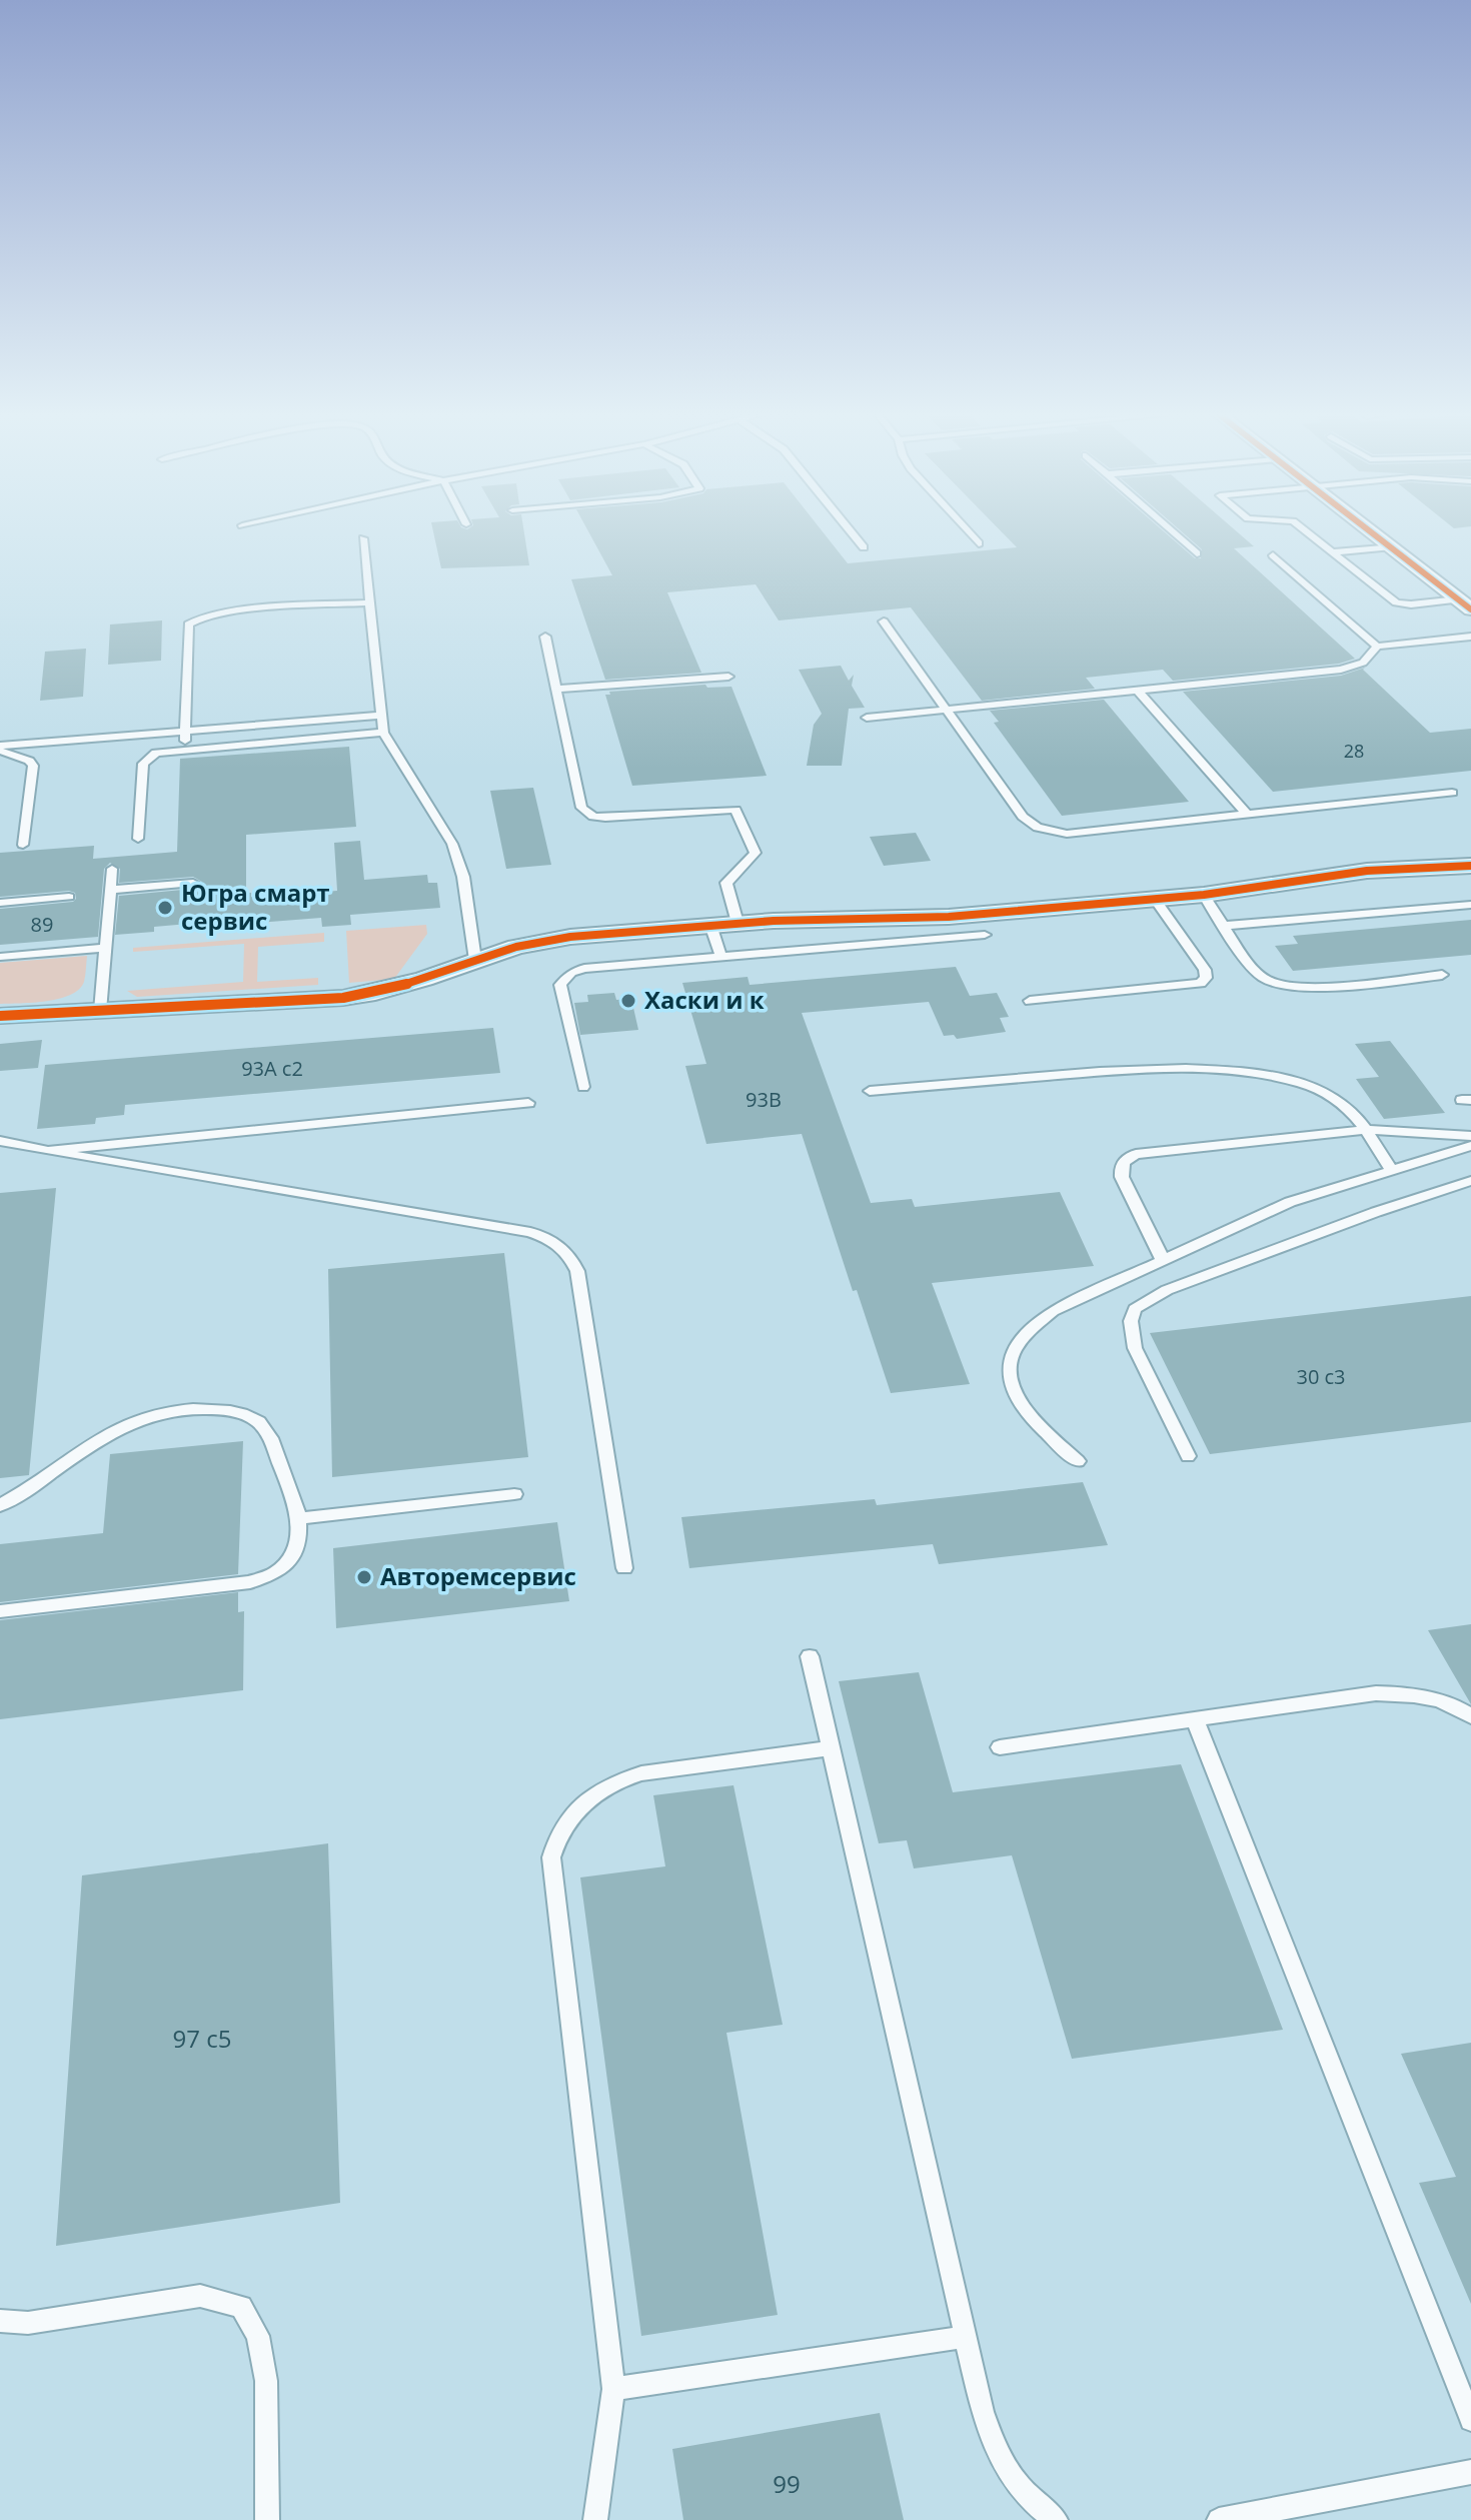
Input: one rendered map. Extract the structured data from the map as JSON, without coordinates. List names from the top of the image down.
{
  "places": ["Югра смарт сервис", "Хаски и к", "Авторемсервис"],
  "house_numbers": [
    "28",
    "89",
    "93А с2",
    "93В",
    "30 с3",
    "97 с5",
    "99"
  ]
}
